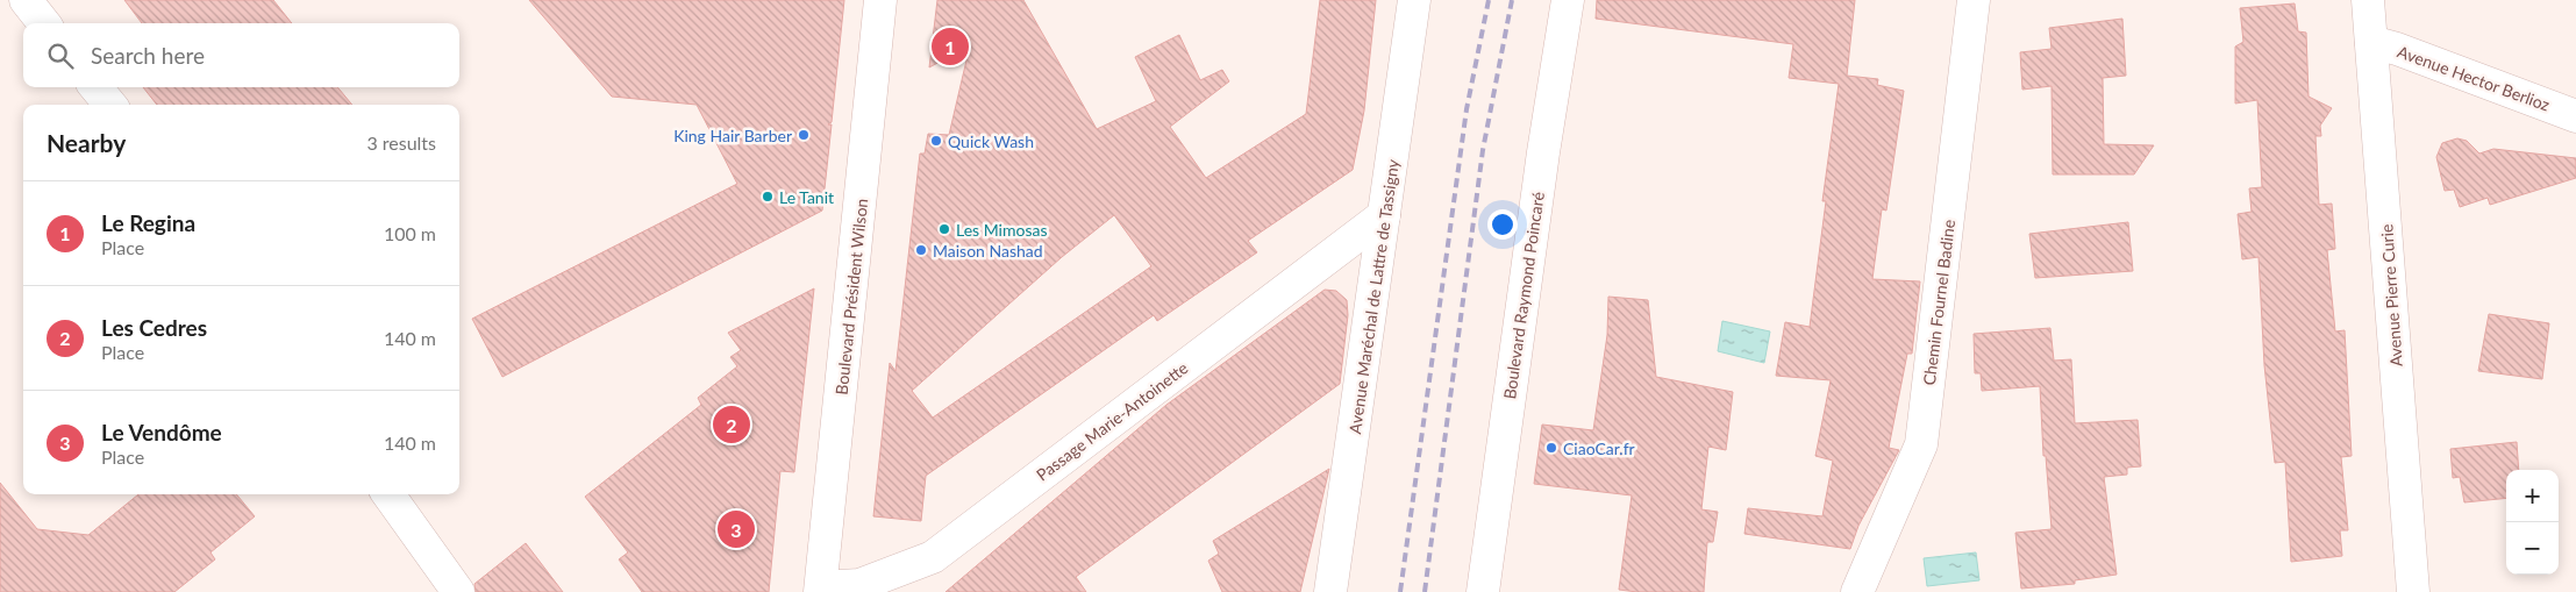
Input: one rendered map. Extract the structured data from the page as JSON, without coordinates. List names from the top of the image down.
{
  "streets": {
    "street": [
      "Avenue Hector Berlioz",
      "Boulevard Raymond Poincaré",
      "Avenue Pierre Curie",
      "Boulevard Président Wilson",
      "Avenue Maréchal de Lattre de Tassigny",
      "Chemin Fournel Badine",
      "Passage Marie-Antoinette"
    ]
  },
  "crossings": [
    ["Avenue Hector Berlioz", "Avenue Pierre Curie"],
    ["Boulevard Président Wilson", "Passage Marie-Antoinette"],
    ["Avenue Maréchal de Lattre de Tassigny", "Passage Marie-Antoinette"]
  ],
  "places": [
    "King Hair Barber",
    "Quick Wash",
    "Le Tanit",
    "Les Mimosas",
    "Maison Nashad",
    "CiaoCar.fr"
  ],
  "page": {
    "search": "Search here",
    "pins": ["1", "2", "3"],
    "heading": ["Nearby", "3 results"],
    "list": [
      {
        "mark": "1",
        "name": "Le Regina",
        "note": "Place",
        "value": "100 m"
      },
      {
        "mark": "2",
        "name": "Les Cedres",
        "note": "Place",
        "value": "140 m"
      },
      {
        "mark": "3",
        "name": "Le Vendôme",
        "note": "Place",
        "value": "140 m"
      }
    ],
    "map_buttons": ["+", "−"]
  }
}
